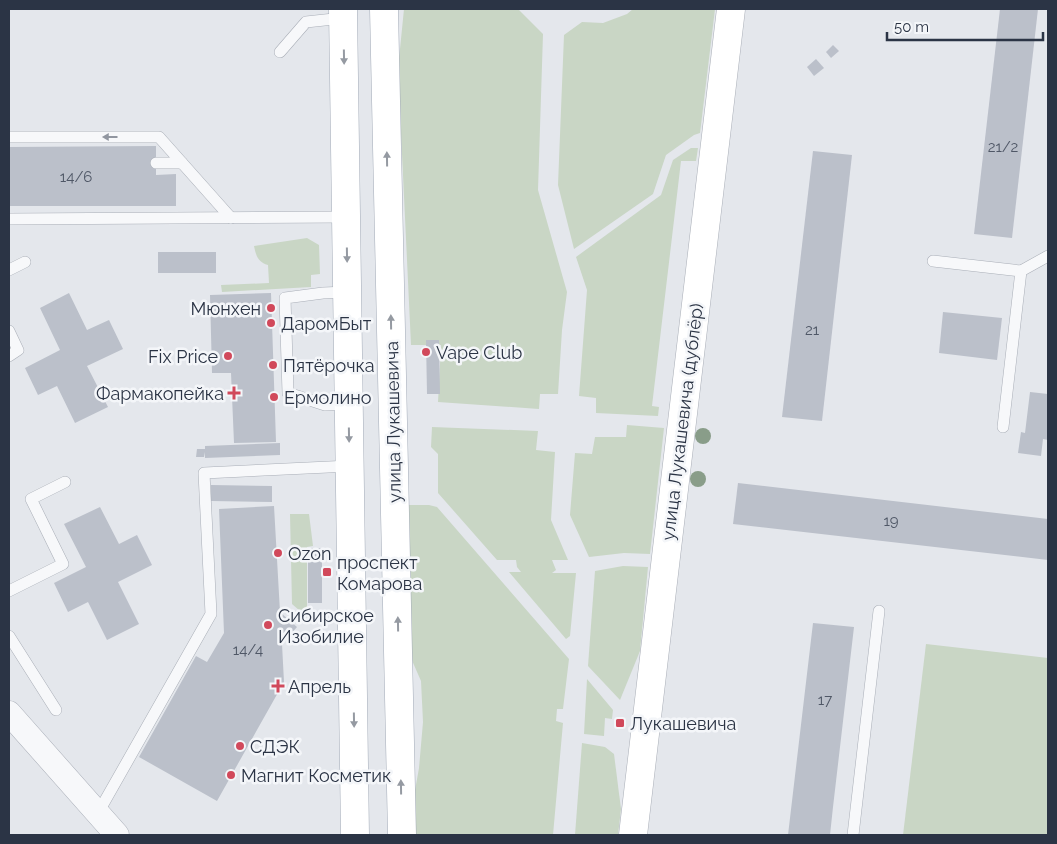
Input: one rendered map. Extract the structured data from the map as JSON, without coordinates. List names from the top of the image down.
{
  "streets": {
    "main road": ["улица Лукашевича", "улица Лукашевича (дублёр)"]
  },
  "places": {
    "other": [
      "Мюнхен",
      "ДаромБыт",
      "Vape Club",
      "Fix Price",
      "Пятёрочка",
      "Ермолино",
      "Ozon",
      "Сибирское Изобилие",
      "СДЭК",
      "Магнит Косметик"
    ],
    "health": ["Фармакопейка", "Апрель"],
    "transit": ["проспект Комарова", "Лукашевича"]
  },
  "house_numbers": [
    "21/2",
    "14/6",
    "21",
    "19",
    "14/4",
    "17"
  ],
  "scale_bar": "50 m"
}
